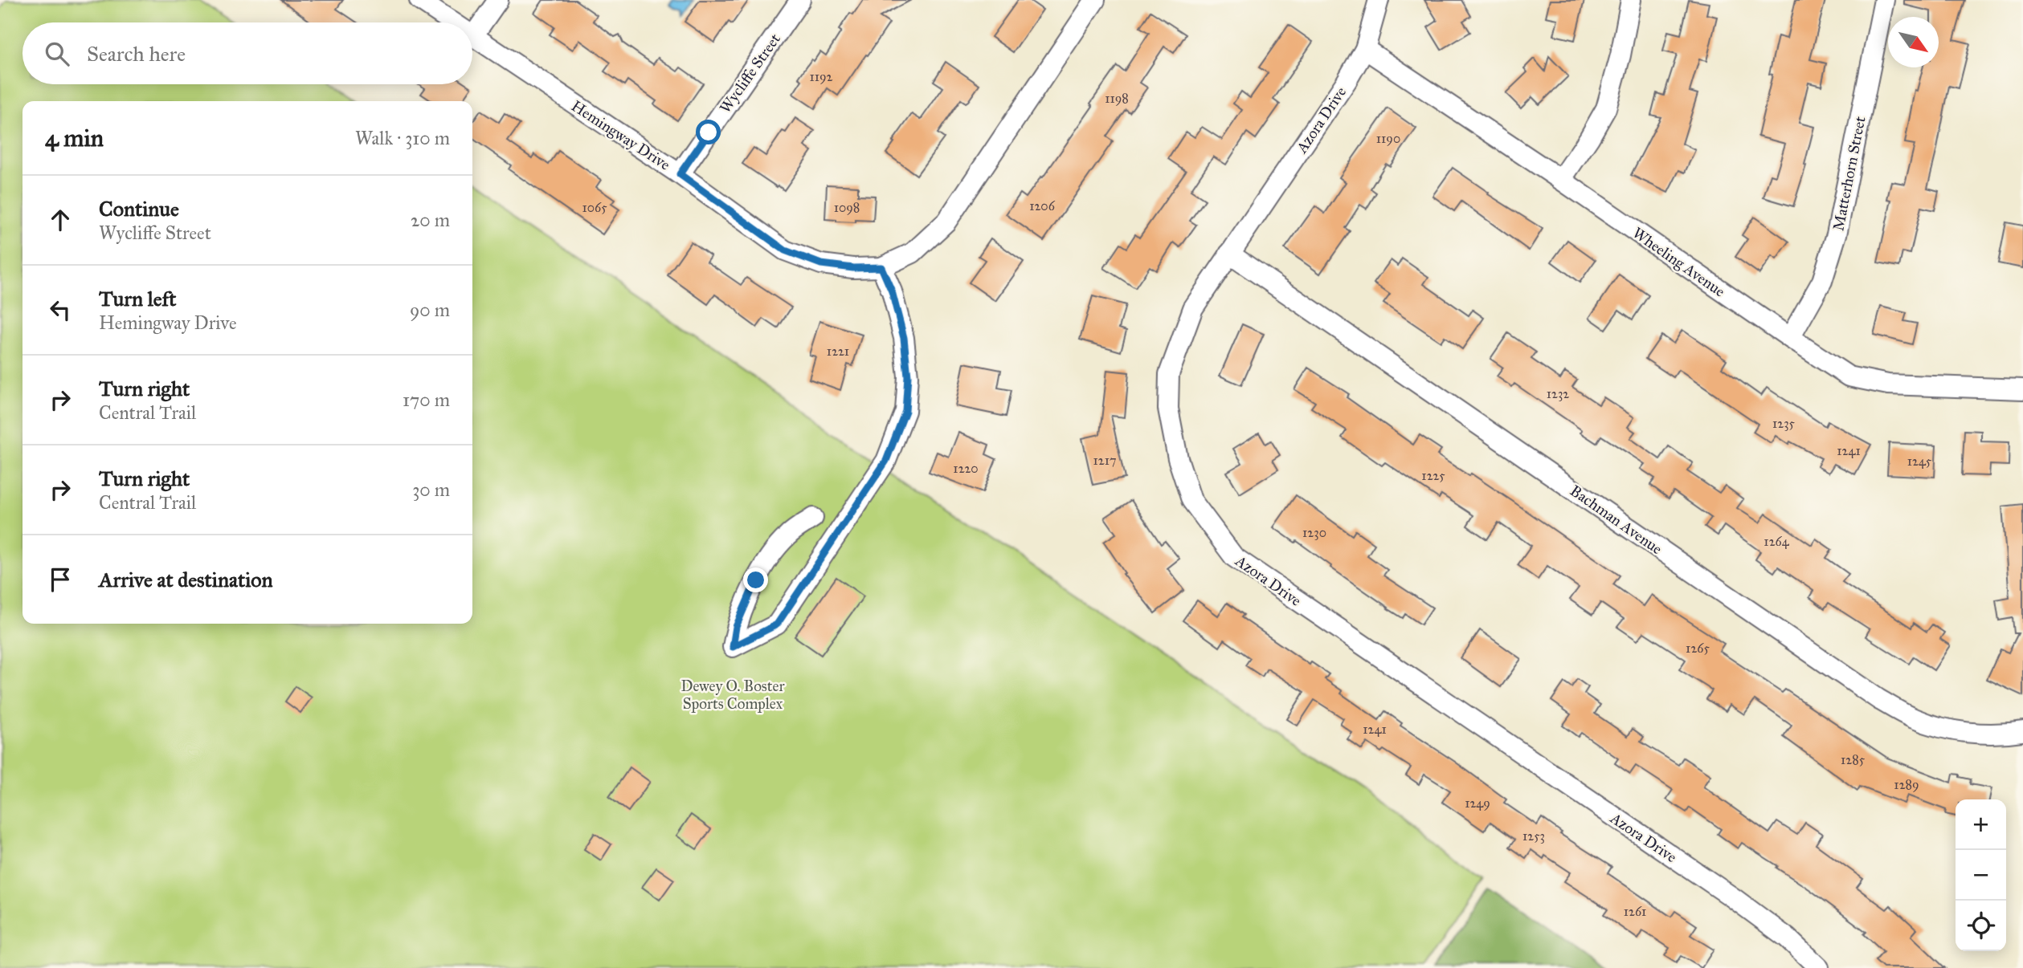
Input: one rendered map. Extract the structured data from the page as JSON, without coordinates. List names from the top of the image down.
{
  "streets": {
    "street": [
      "Wycliffe Street",
      "Azora Drive",
      "Hemingway Drive",
      "Matterhorn Street",
      "Wheeling Avenue",
      "Bachman Avenue"
    ]
  },
  "crossings": [
    ["Wycliffe Street", "Hemingway Drive"],
    ["Azora Drive", "Wheeling Avenue"],
    ["Azora Drive", "Bachman Avenue"],
    ["Matterhorn Street", "Wheeling Avenue"]
  ],
  "parks": ["Dewey O. Boster Sports Complex"],
  "house_numbers": [
    "1192",
    "1198",
    "1190",
    "1206",
    "1065",
    "1098",
    "1221",
    "1232",
    "1235",
    "1241",
    "1217",
    "1245",
    "1220",
    "1225",
    "1230",
    "1264",
    "1265",
    "1241",
    "1285",
    "1289",
    "1249",
    "1253",
    "1261"
  ],
  "north": "bottom right",
  "page": {
    "search": "Search here",
    "heading": ["4 min", "Walk · 310 m"],
    "list": [
      ["Continue", "Wycliffe Street", "20 m"],
      ["Turn left", "Hemingway Drive", "90 m"],
      ["Turn right", "Central Trail", "170 m"],
      ["Turn right", "Central Trail", "30 m"],
      "Arrive at destination"
    ],
    "map_buttons": ["+", "−"]
  }
}
